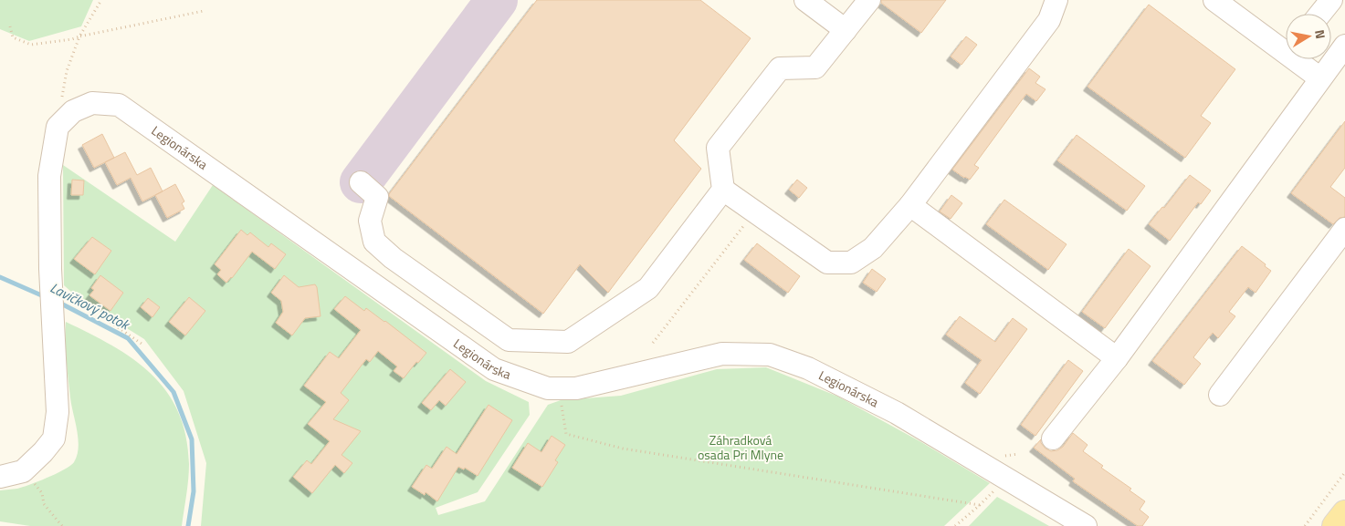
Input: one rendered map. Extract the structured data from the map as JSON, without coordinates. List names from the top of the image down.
{
  "streets": {
    "street": ["Legionárska"]
  },
  "water": ["Lavičkový potok"],
  "parks": ["Záhradková osada Pri Mlyne"],
  "north": "right"
}
